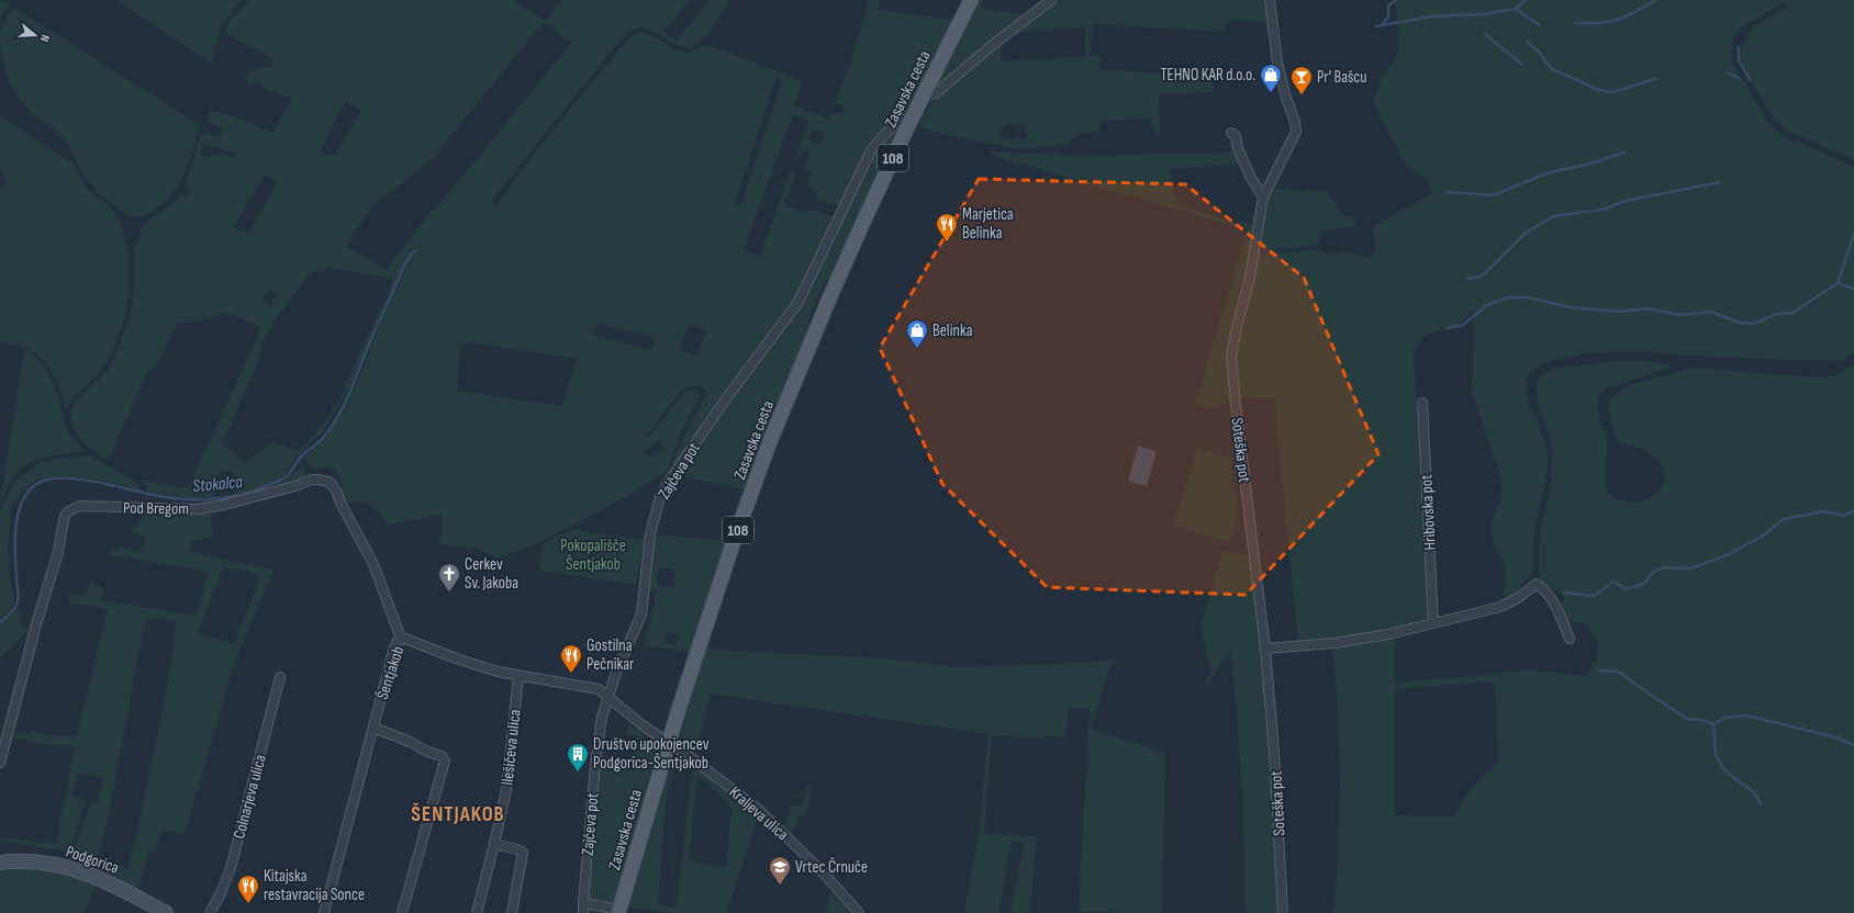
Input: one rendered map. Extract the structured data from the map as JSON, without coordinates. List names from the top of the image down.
{
  "streets": {
    "main road": ["Zasavska cesta", "108", "Podgorica"],
    "street": [
      "Soteška pot",
      "Zajčeva pot",
      "Pod Bregom",
      "Hribovska pot",
      "Šentjakob",
      "Ilešičeva ulica",
      "Colnarjeva ulica",
      "Kraljeva ulica"
    ]
  },
  "crossings": [
    ["Zasavska cesta", "Zajčeva pot"],
    ["Zasavska cesta", "Šentjakob"],
    ["Zasavska cesta", "Kraljeva ulica"],
    ["Zajčeva pot", "Šentjakob"],
    ["Pod Bregom", "Šentjakob"],
    ["Šentjakob", "Ilešičeva ulica"],
    ["Šentjakob", "Kraljeva ulica"]
  ],
  "districts": ["ŠENTJAKOB"],
  "water": ["Stokalca"],
  "parks": ["Pokopališče Šentjakob"],
  "places": {
    "shop": ["TEHNO KAR d.o.o.", "Belinka"],
    "bar": ["Pr' Bašcu"],
    "restaurant": ["Marjetica Belinka", "Gostilna Pečnikar", "Kitajska restavracija Sonce"],
    "church": ["Cerkev Sv. Jakoba"],
    "building": ["Društvo upokojencev Podgorica-Šentjakob"],
    "school or university": ["Vrtec Črnuče"]
  },
  "north": "right"
}
